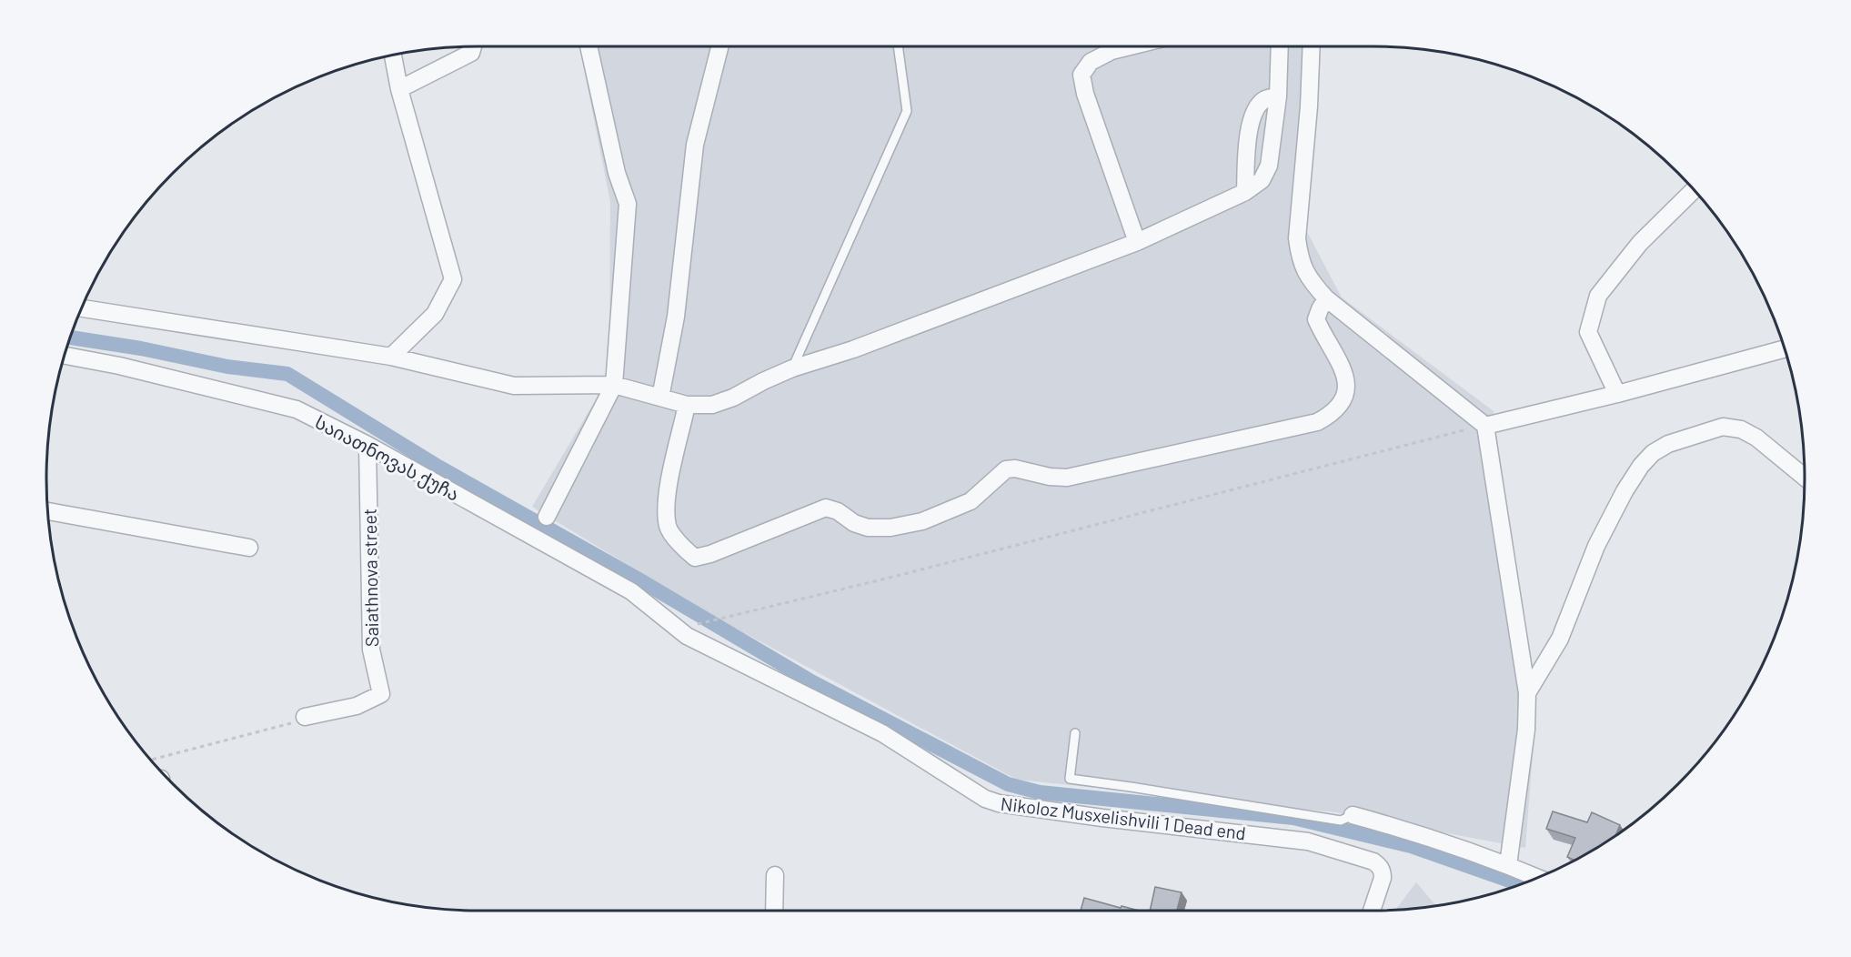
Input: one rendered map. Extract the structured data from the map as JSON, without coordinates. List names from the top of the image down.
{
  "streets": {
    "street": ["საიათნოვას ქუჩა", "Saiathnova street", "Nikoloz Musxelishvili 1 Dead end"]
  },
  "crossings": [
    ["საიათნოვას ქუჩა", "Saiathnova street"],
    ["საიათნოვას ქუჩა", "Nikoloz Musxelishvili 1 Dead end"]
  ]
}
